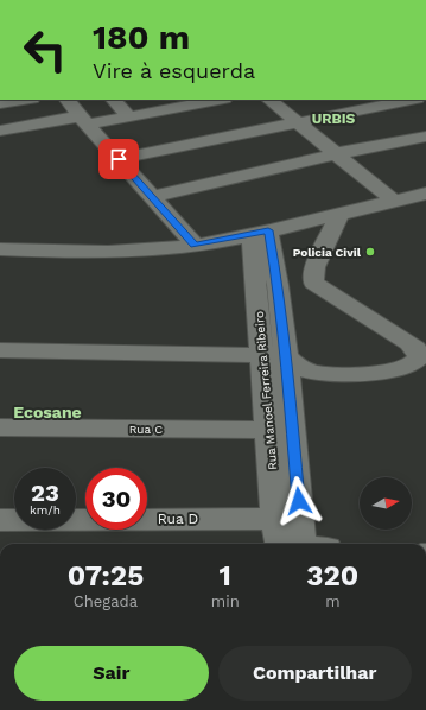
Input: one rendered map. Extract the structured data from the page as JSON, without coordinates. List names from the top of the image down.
{
  "streets": {
    "street": ["Rua Manoel Ferreira Ribeiro", "Rua C", "Rua D"]
  },
  "crossings": [
    ["Rua Manoel Ferreira Ribeiro", "Rua C"],
    ["Rua Manoel Ferreira Ribeiro", "Rua D"]
  ],
  "districts": ["URBIS", "Ecosane"],
  "places": ["Policia Civil"],
  "north": "right",
  "page": {
    "turn": ["180 m", "Vire à esquerda"],
    "speed": "23 km/h",
    "limit": "30",
    "eta": [
      "07:25",
      "Chegada",
      "1",
      "min",
      "320",
      "m"
    ],
    "buttons": ["Sair", "Compartilhar"]
  }
}
